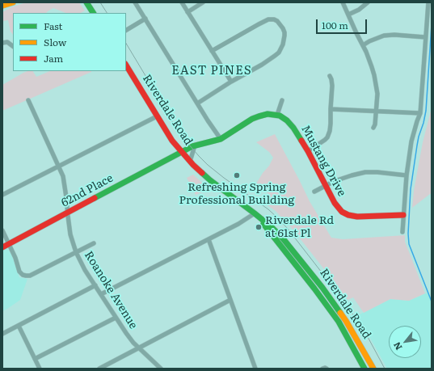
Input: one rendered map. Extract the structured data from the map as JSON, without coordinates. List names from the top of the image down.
{
  "streets": {
    "main road": ["Riverdale Road", "Mustang Drive", "62nd Place"],
    "street": ["Roanoke Avenue"]
  },
  "crossings": [
    ["Riverdale Road", "62nd Place"],
    ["62nd Place", "Roanoke Avenue"]
  ],
  "districts": ["EAST PINES"],
  "places": ["Refreshing Spring Professional Building", "Riverdale Rd at 61st Pl"],
  "legend": ["Fast", "Slow", "Jam"],
  "scale_bar": "100 m",
  "north": "bottom left"
}
